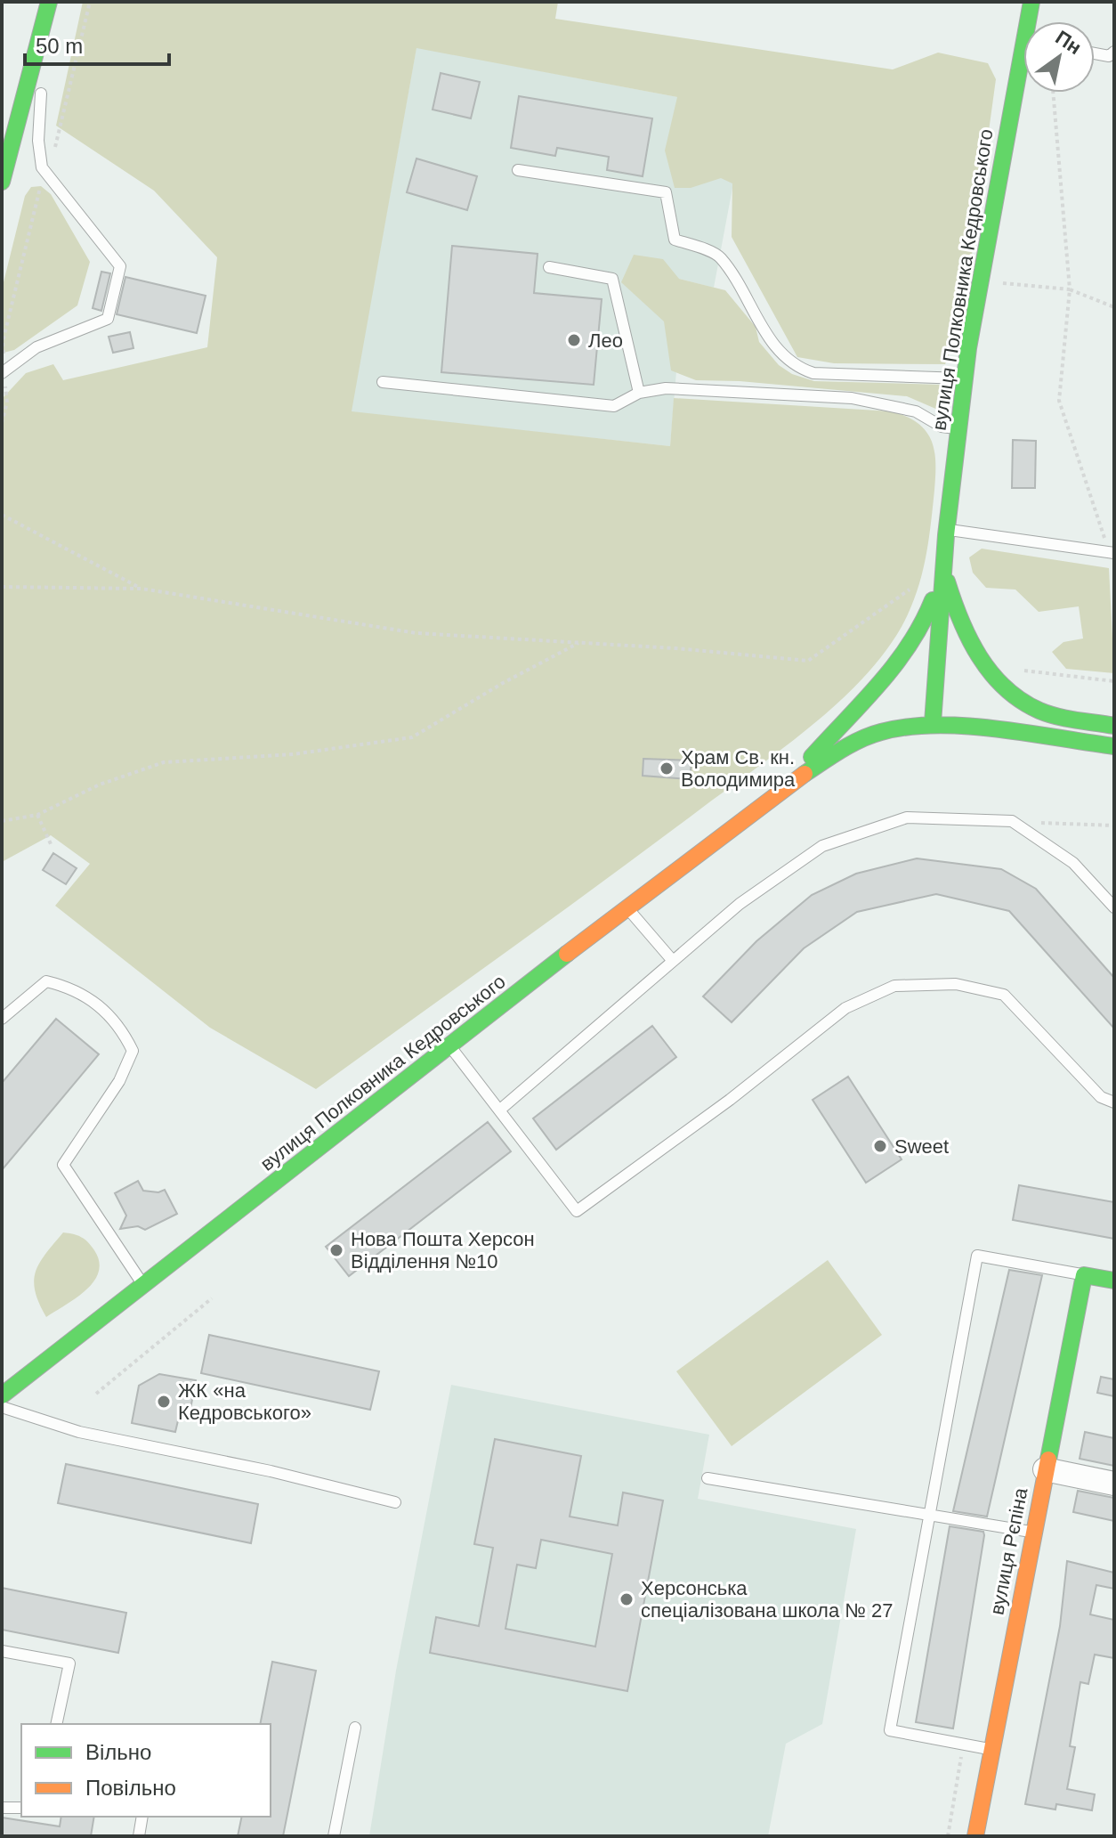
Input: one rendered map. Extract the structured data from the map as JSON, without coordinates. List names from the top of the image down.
{
  "streets": {
    "street": ["вулиця Полковника Кедровського", "вулиця Рєпіна"]
  },
  "places": [
    "Лео",
    "Храм Св. кн. Володимира",
    "Sweet",
    "Нова Пошта Херсон Відділення №10",
    "ЖК «на Кедровського»",
    "Херсонська спеціалізована школа № 27"
  ],
  "legend": ["Вільно", "Повільно"],
  "scale_bar": "50 m",
  "north": "top right"
}
